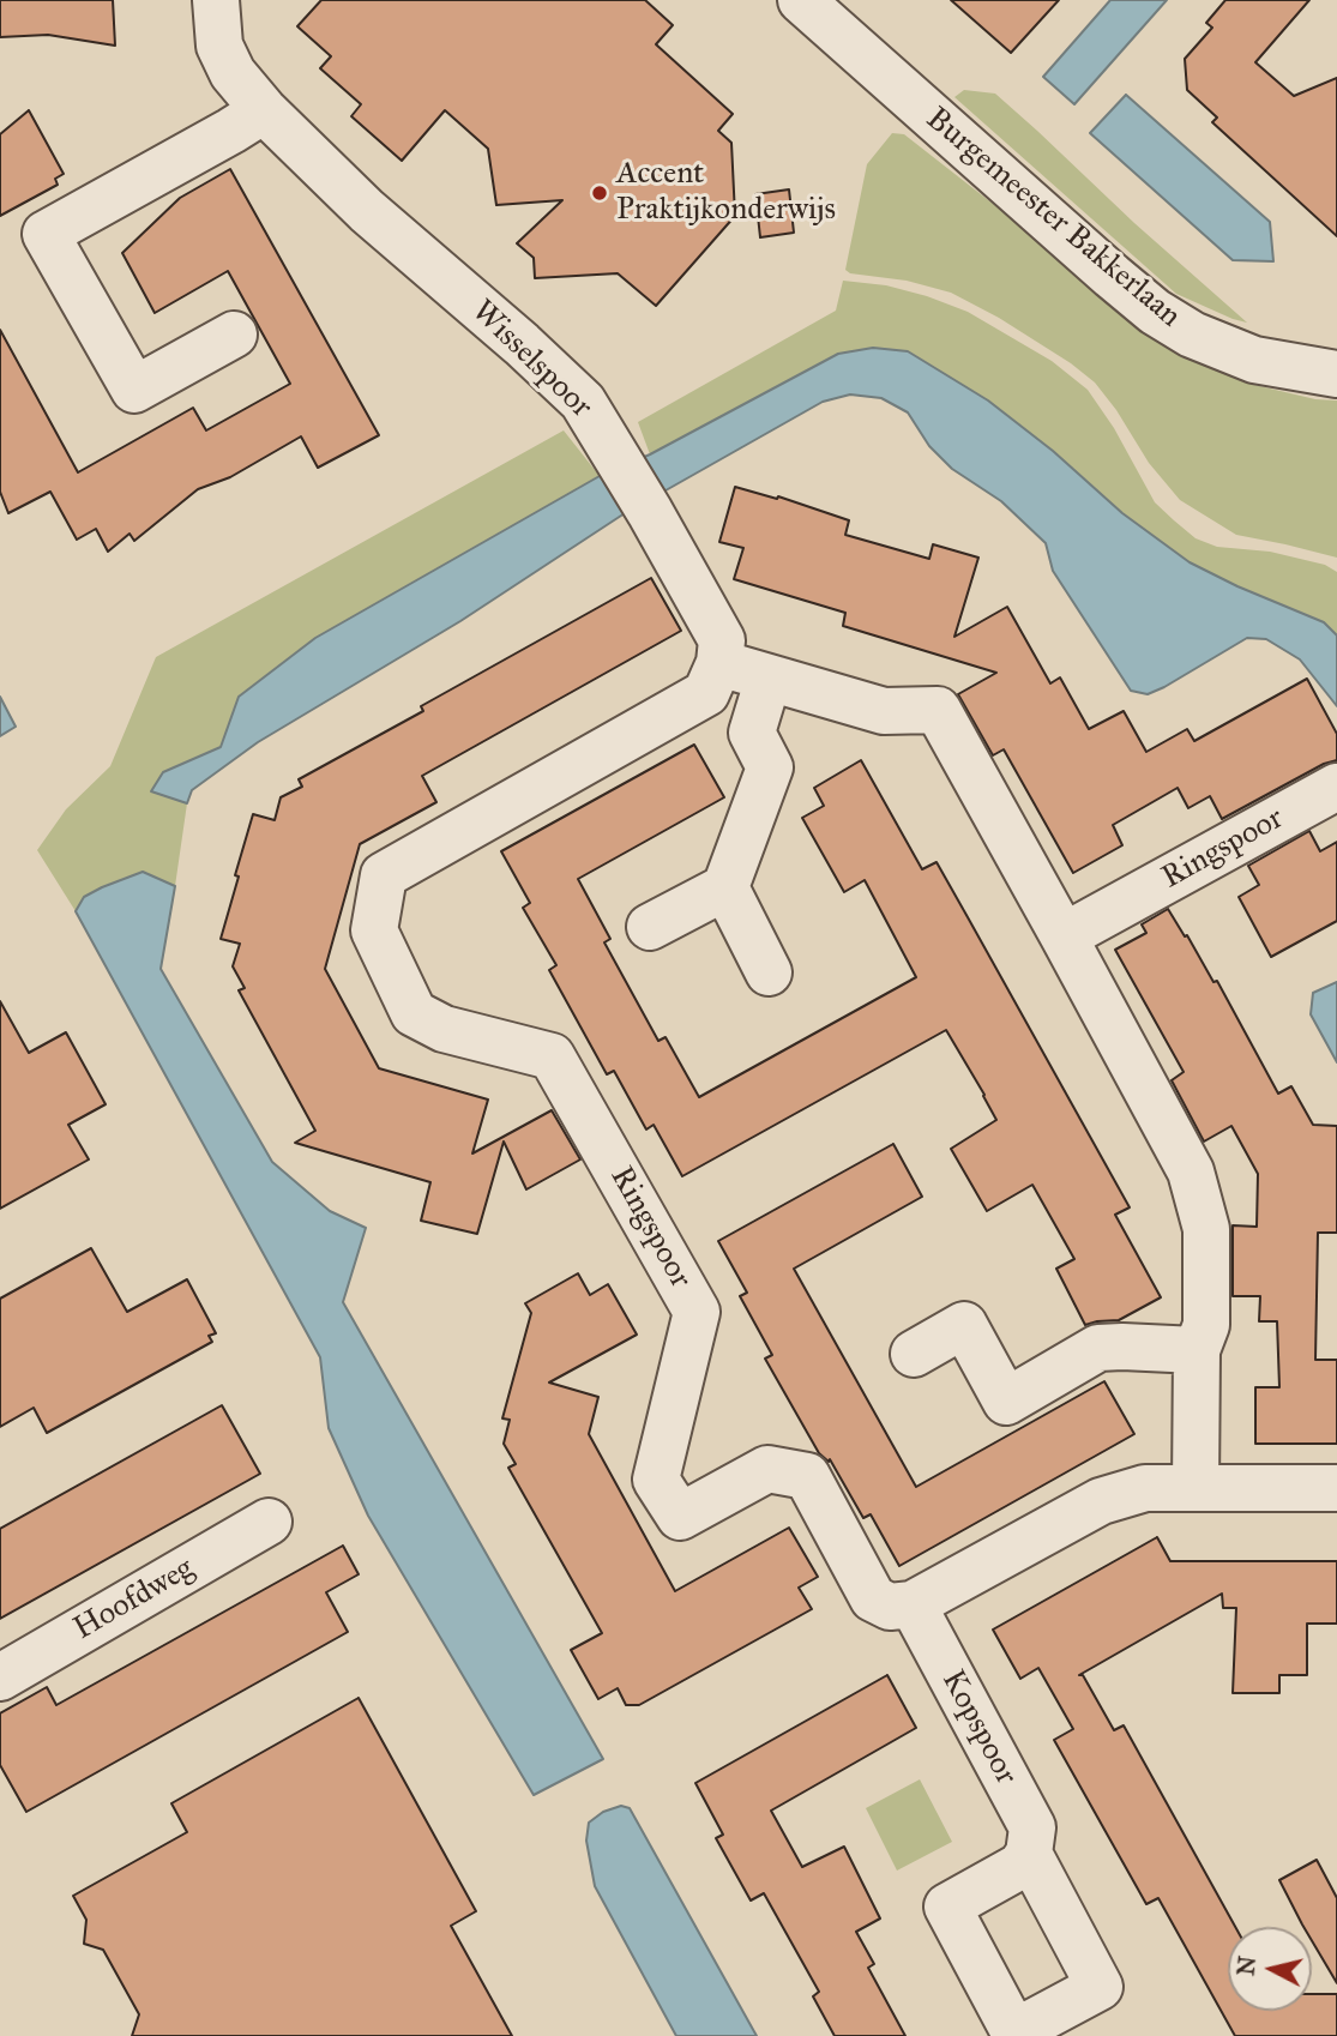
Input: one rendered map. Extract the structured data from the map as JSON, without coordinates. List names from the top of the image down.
{
  "streets": {
    "street": [
      "Burgemeester Bakkerlaan",
      "Wisselspoor",
      "Ringspoor",
      "Hoofdweg",
      "Kopspoor"
    ]
  },
  "crossings": [
    ["Wisselspoor", "Ringspoor"],
    ["Ringspoor", "Kopspoor"]
  ],
  "places": ["Accent Praktijkonderwijs"],
  "north": "left"
}
